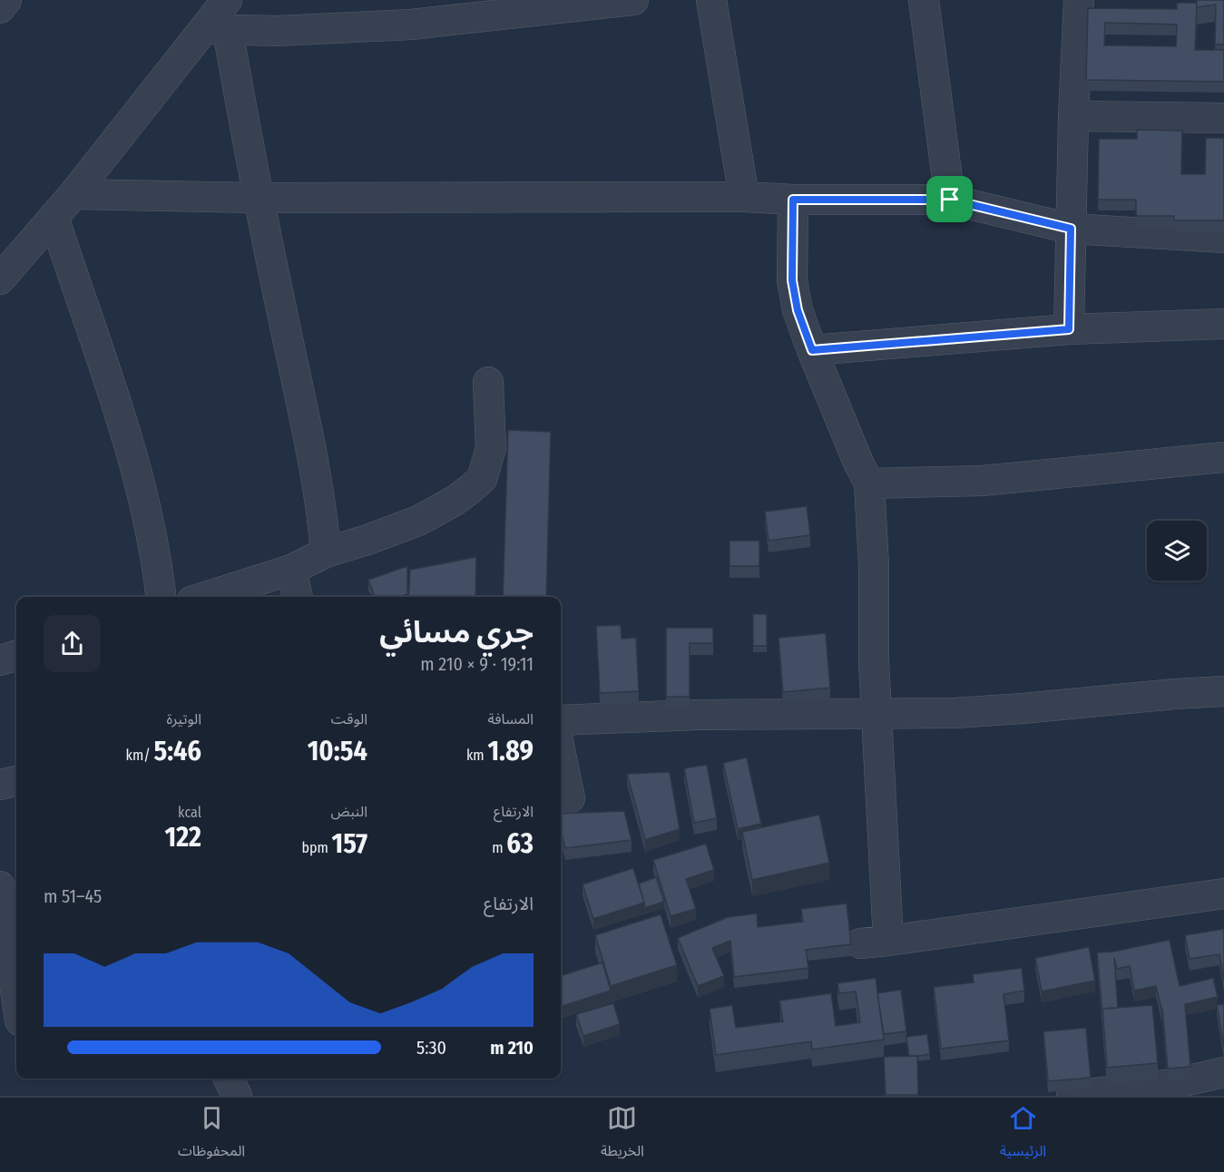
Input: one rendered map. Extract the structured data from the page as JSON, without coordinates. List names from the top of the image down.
{
  "page": {
    "heading": ["جري مسائي", "19:11 · 9 × 210 m"],
    "stats": [
      ["المسافة", "1.89 km"],
      ["الوقت", "10:54"],
      ["الوتيرة", "5:46 /km"],
      ["الارتفاع", "63 m"],
      ["النبض", "157 bpm"],
      ["kcal", "122"]
    ],
    "chart": ["الارتفاع", "45–51 m"],
    "list": [
      {
        "name": "210 m",
        "note": "5:30"
      }
    ],
    "tabs": ["الرئيسية", "الخريطة", "المحفوظات"]
  }
}
